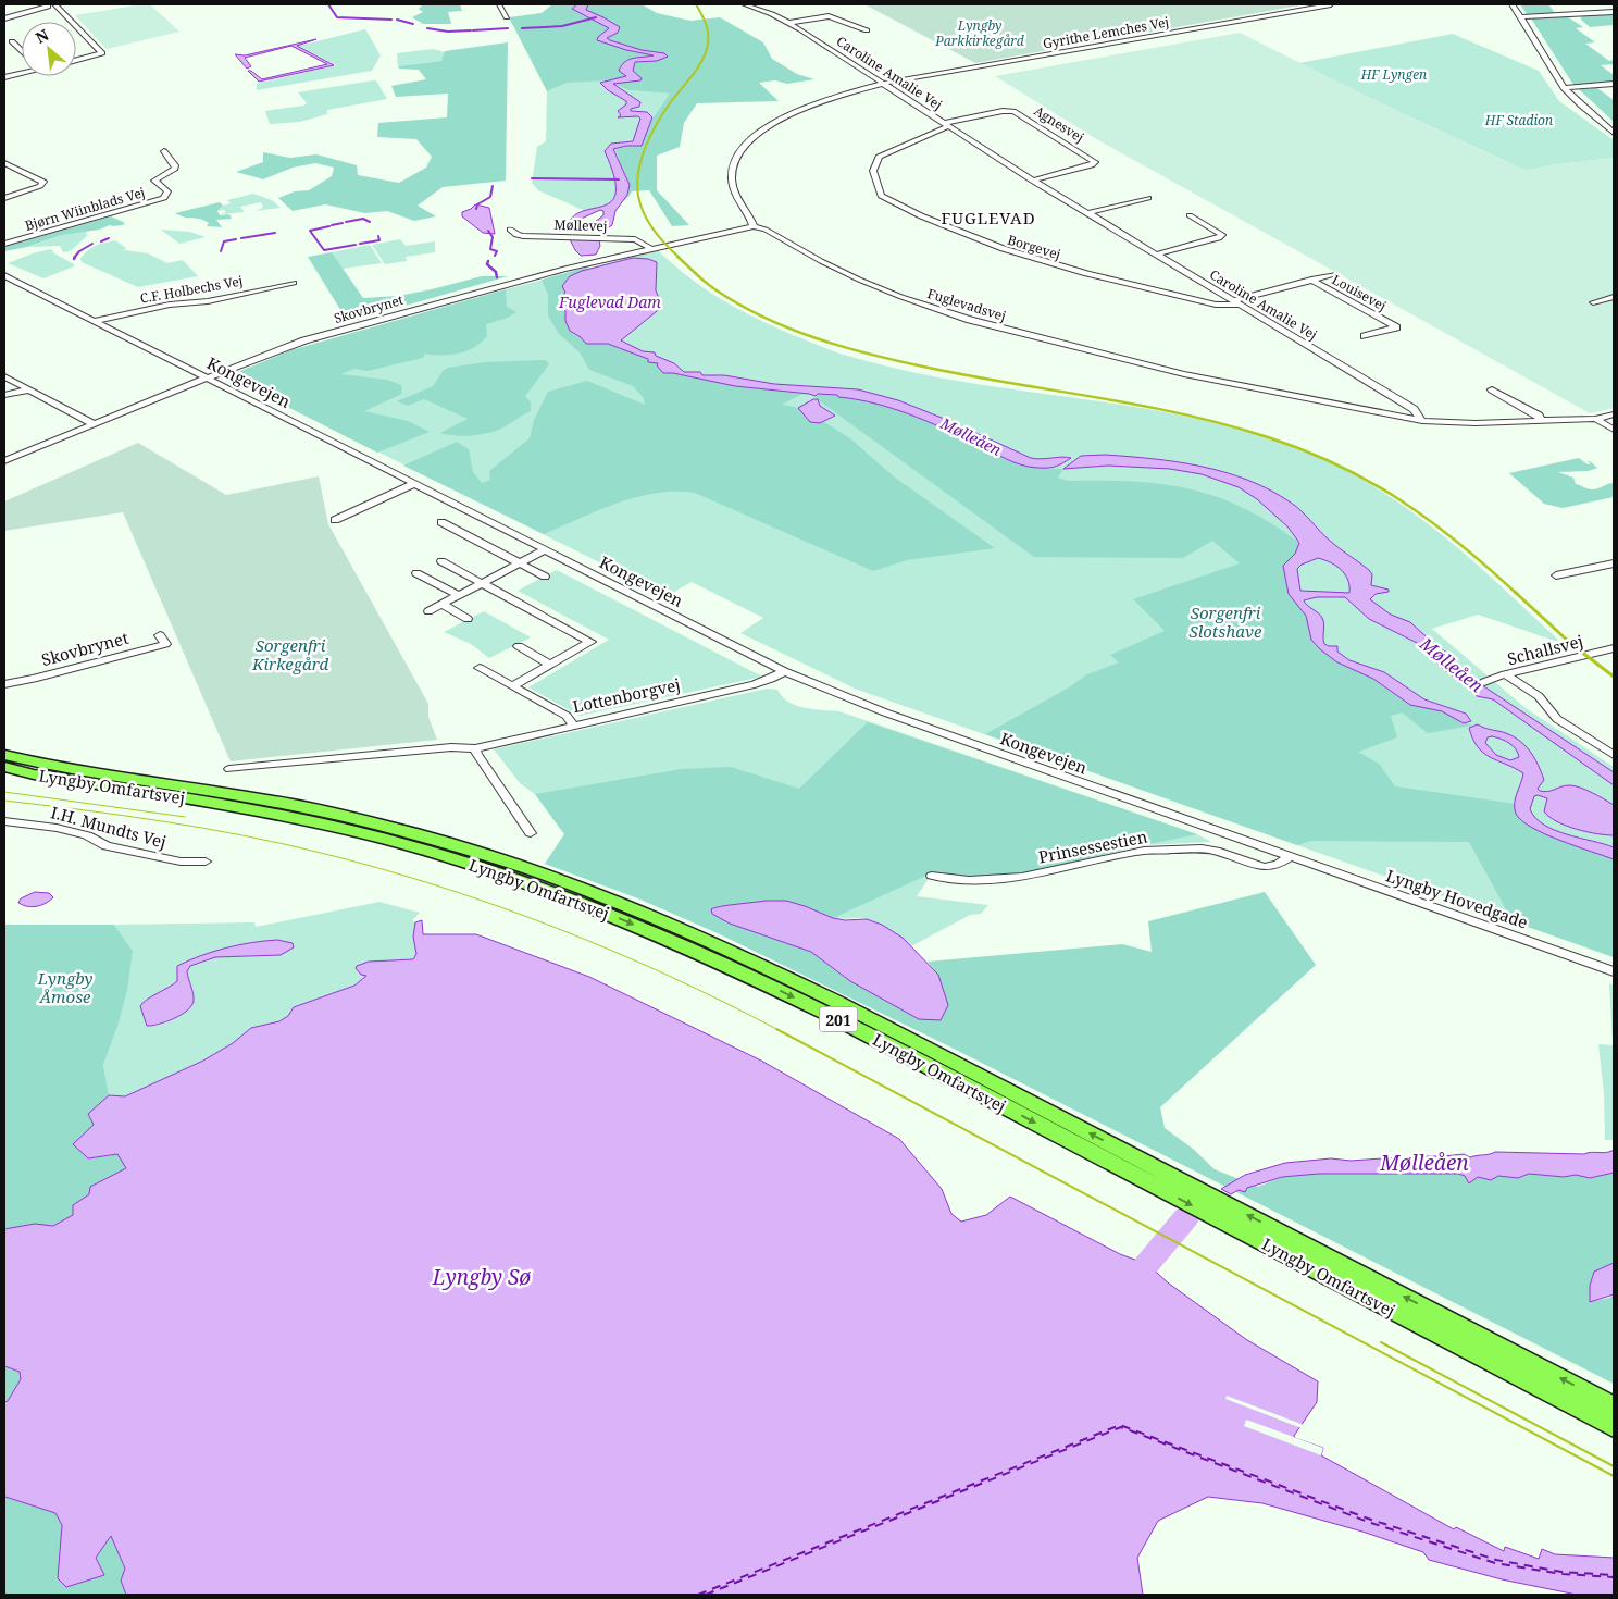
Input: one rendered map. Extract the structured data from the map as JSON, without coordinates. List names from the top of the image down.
{
  "streets": {
    "highway": ["Lyngby Omfartsvej", "201"],
    "street": [
      "Gyrithe Lemches Vej",
      "Caroline Amalie Vej",
      "Agnesvej",
      "Bjørn Wiinblads Vej",
      "Møllevej",
      "Borgevej",
      "C.F. Holbechs Vej",
      "Louisevej",
      "Fuglevadsvej",
      "Skovbrynet",
      "Kongevejen",
      "Schallsvej",
      "Lottenborgvej",
      "I.H. Mundts Vej",
      "Prinsessestien",
      "Lyngby Hovedgade"
    ]
  },
  "crossings": [
    ["Gyrithe Lemches Vej", "Caroline Amalie Vej"],
    ["Caroline Amalie Vej", "Agnesvej"],
    ["Caroline Amalie Vej", "Borgevej"],
    ["Caroline Amalie Vej", "Fuglevadsvej"],
    ["Agnesvej", "Borgevej"],
    ["Møllevej", "Skovbrynet"],
    ["C.F. Holbechs Vej", "Kongevejen"],
    ["Fuglevadsvej", "Skovbrynet"],
    ["Skovbrynet", "Kongevejen"],
    ["Kongevejen", "Lottenborgvej"],
    ["Kongevejen", "Prinsessestien"],
    ["Kongevejen", "Lyngby Hovedgade"],
    ["Prinsessestien", "Lyngby Hovedgade"]
  ],
  "districts": ["FUGLEVAD"],
  "water": ["Fuglevad Dam", "Mølleåen", "Lyngby Sø"],
  "parks": [
    "Lyngby Parkkirkegård",
    "HF Lyngen",
    "HF Stadion",
    "Sorgenfri Slotshave",
    "Sorgenfri Kirkegård",
    "Lyngby Åmose"
  ],
  "north": "top left"
}
